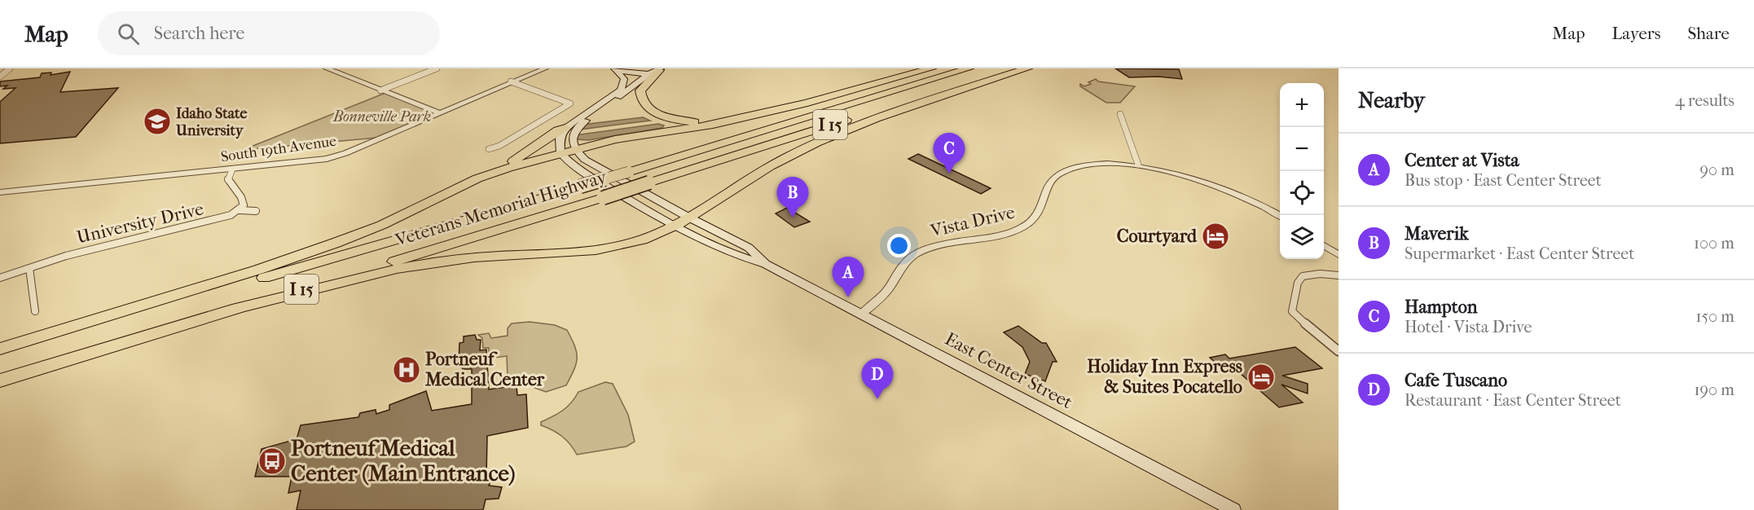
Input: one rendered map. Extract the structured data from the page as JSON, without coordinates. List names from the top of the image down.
{
  "streets": {
    "highway": ["I 15", "Veterans Memorial Highway"],
    "main road": ["East Center Street"],
    "street": ["South 19th Avenue", "Vista Drive", "University Drive"]
  },
  "crossings": [
    ["Vista Drive", "East Center Street"]
  ],
  "parks": ["Bonneville Park"],
  "places": {
    "school or university": ["Idaho State University"],
    "hotel": ["Courtyard", "Holiday Inn Express & Suites Pocatello"],
    "hospital": ["Portneuf Medical Center"],
    "bus stop": ["Portneuf Medical Center (Main Entrance)"]
  },
  "page": {
    "header": "Map",
    "search": "Search here",
    "nav": ["Map", "Layers", "Share"],
    "heading": ["Nearby", "4 results"],
    "map_buttons": ["+", "−"],
    "list": [
      {
        "mark": "A",
        "name": "Center at Vista",
        "note": "Bus stop · East Center Street",
        "value": "90 m"
      },
      {
        "mark": "B",
        "name": "Maverik",
        "note": "Supermarket · East Center Street",
        "value": "100 m"
      },
      {
        "mark": "C",
        "name": "Hampton",
        "note": "Hotel · Vista Drive",
        "value": "150 m"
      },
      {
        "mark": "D",
        "name": "Cafe Tuscano",
        "note": "Restaurant · East Center Street",
        "value": "190 m"
      }
    ],
    "pins": [
      "C",
      "B",
      "A",
      "D"
    ]
  }
}
